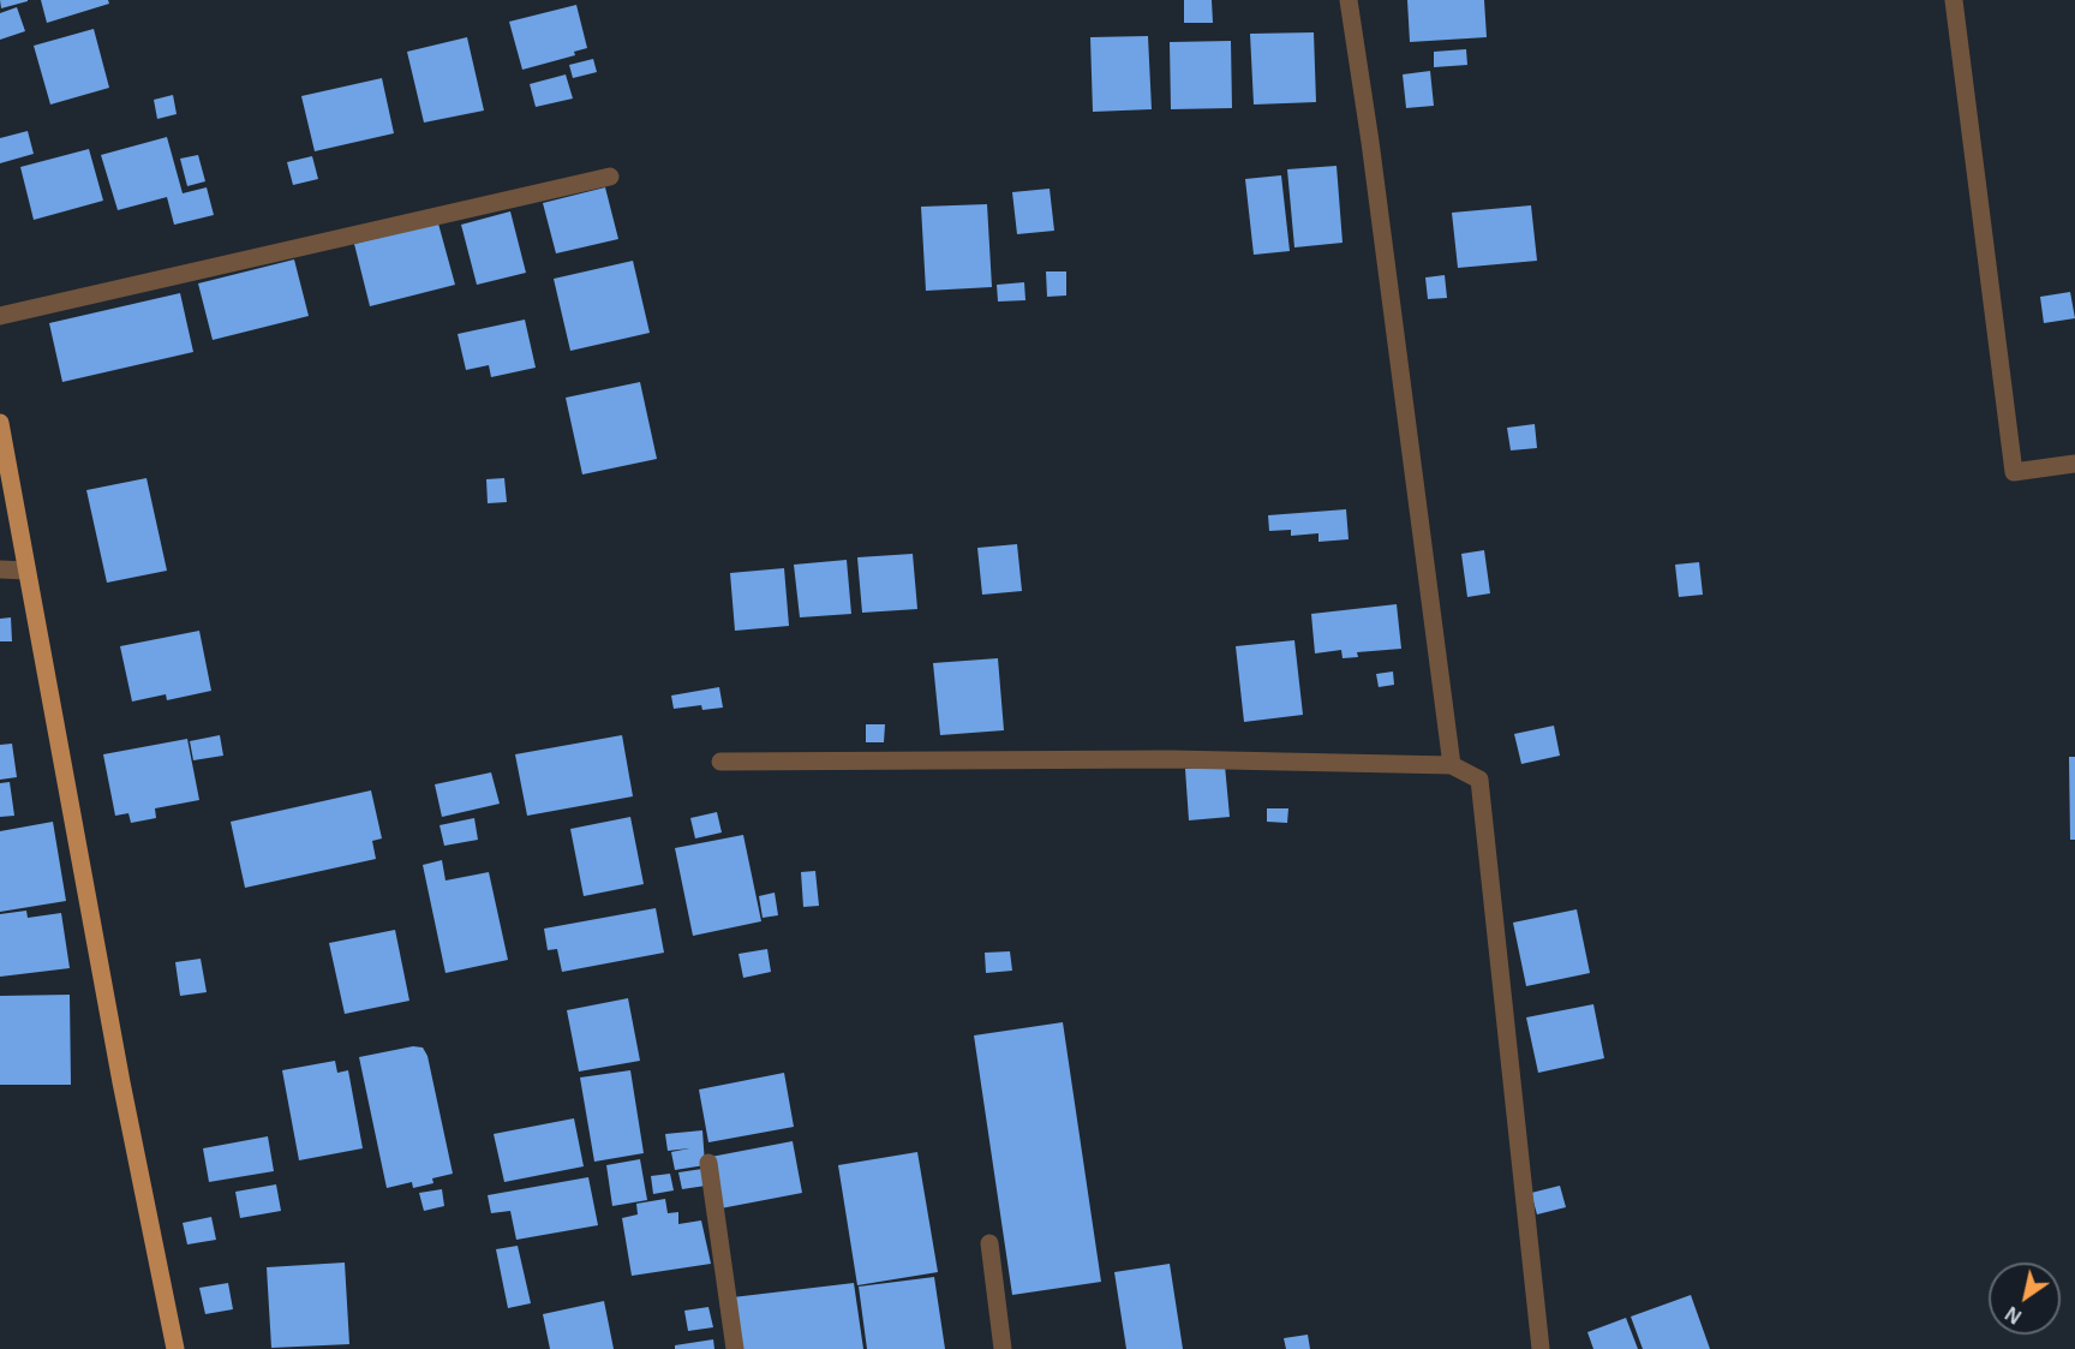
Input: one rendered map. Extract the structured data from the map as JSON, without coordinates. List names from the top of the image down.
{
  "north": "bottom left"
}
